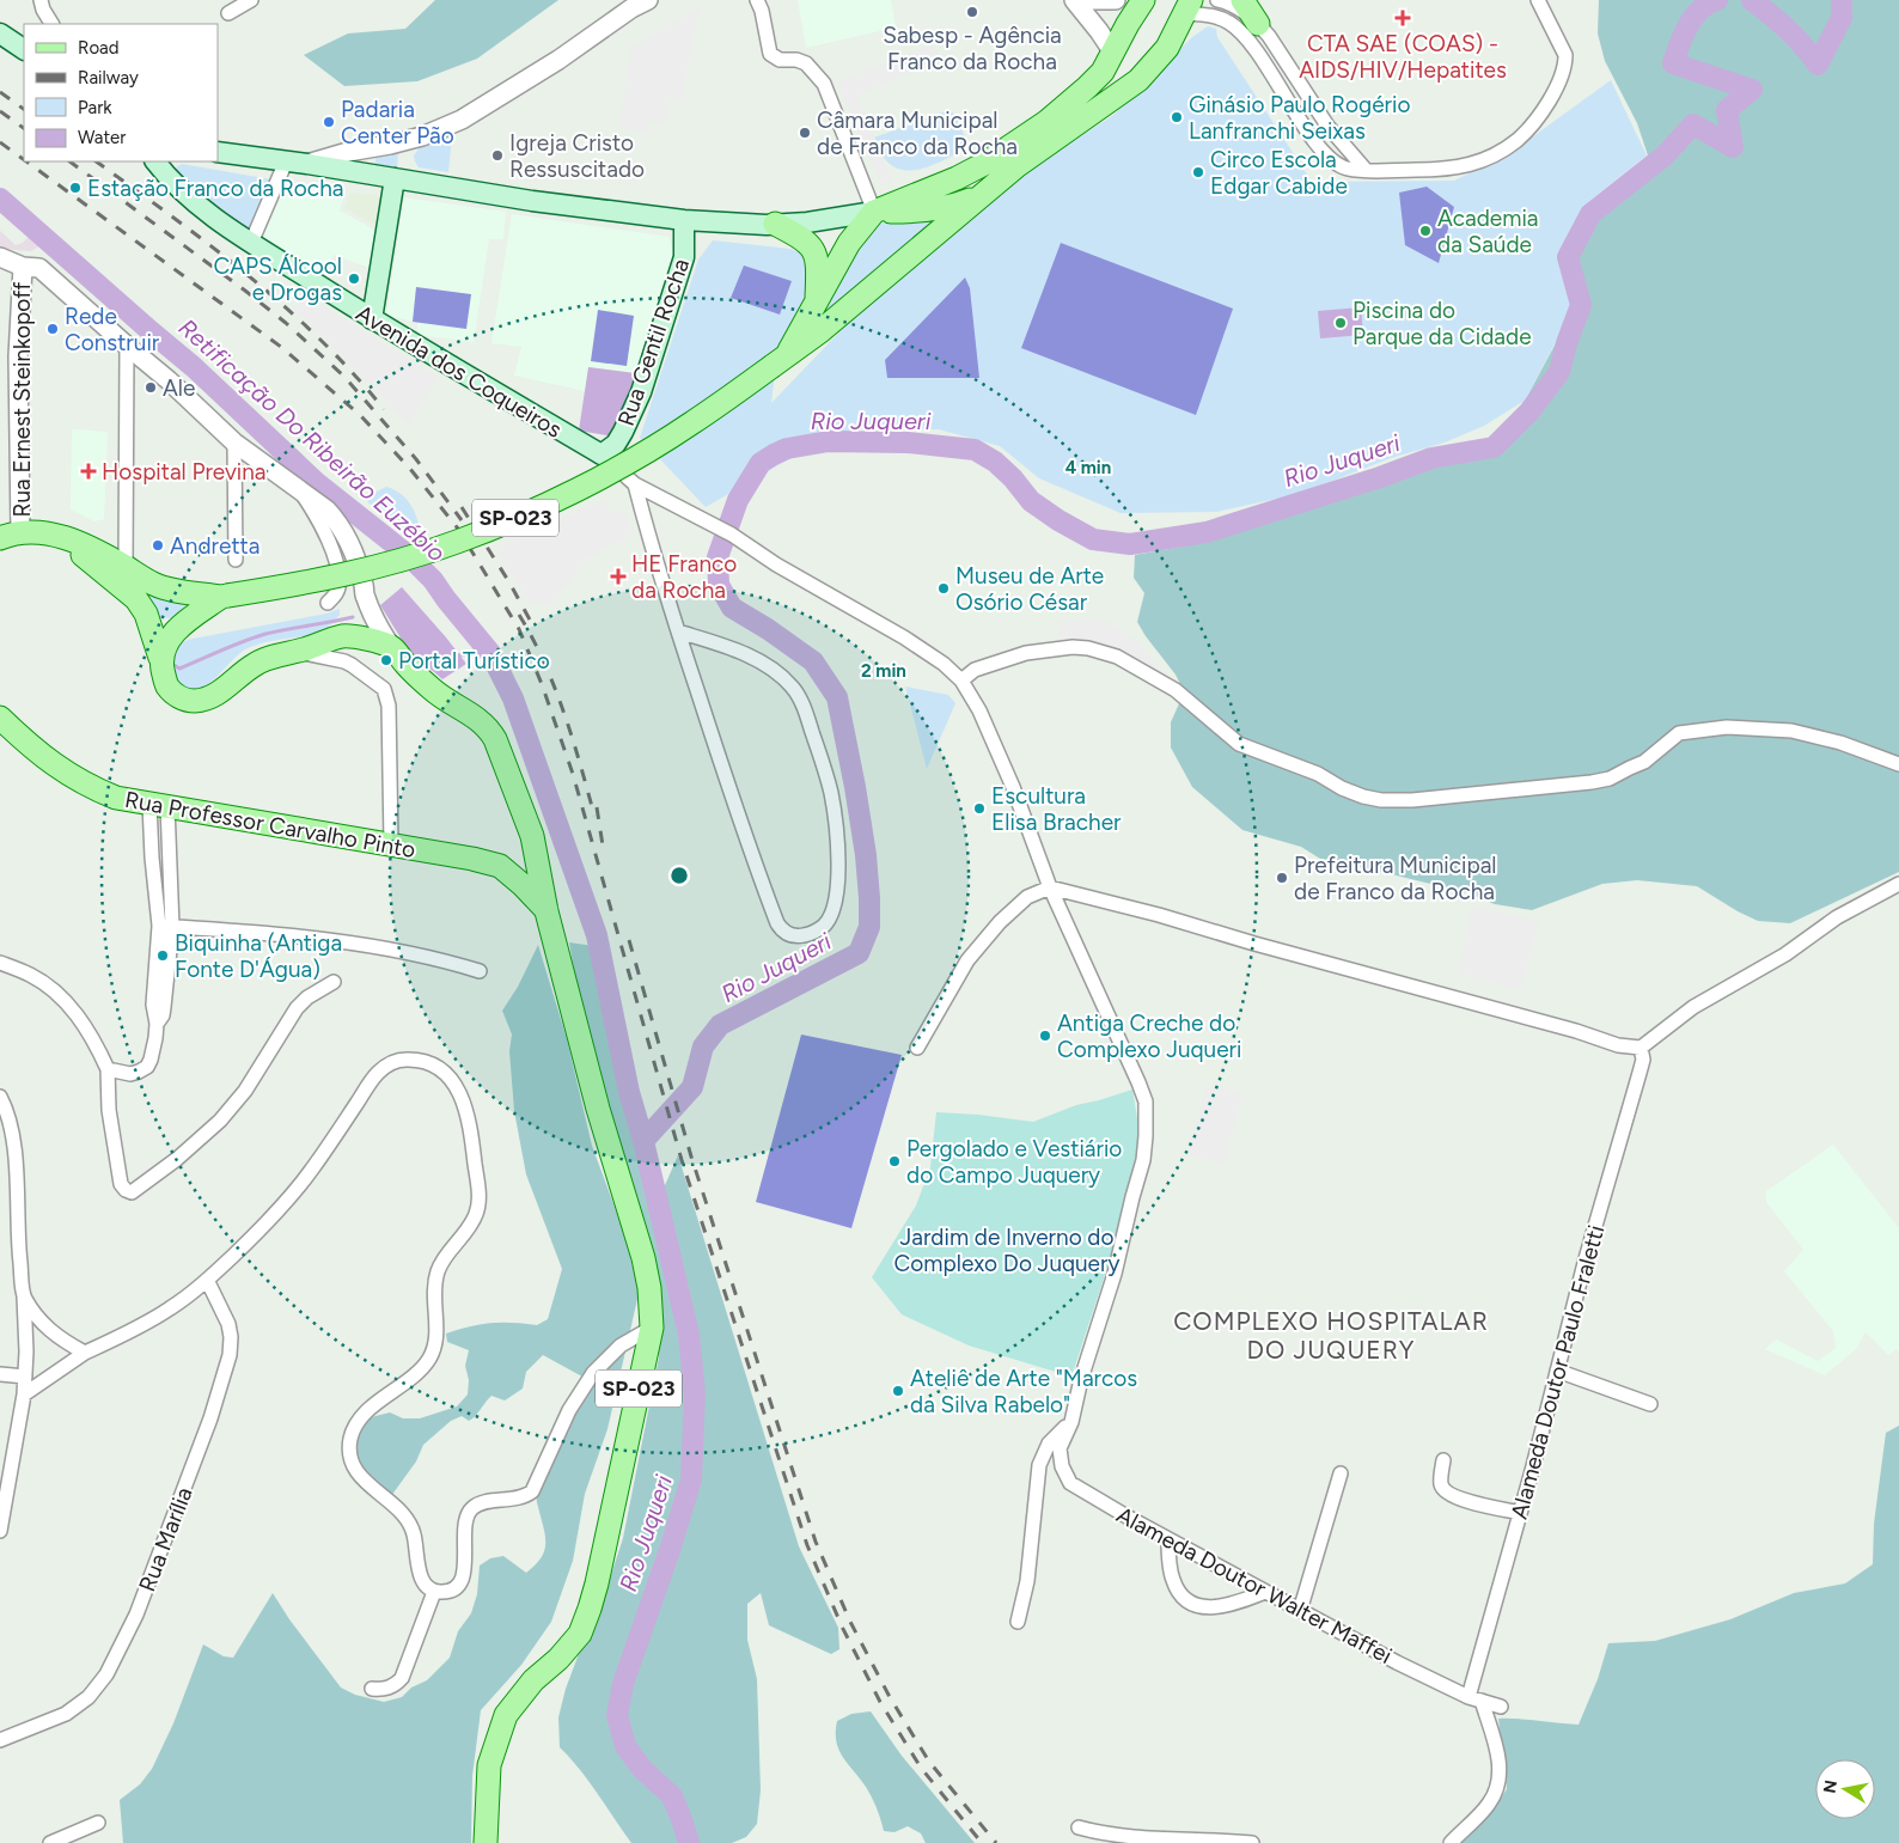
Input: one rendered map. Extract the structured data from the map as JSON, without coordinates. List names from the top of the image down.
{
  "streets": {
    "main road": [
      "Rua Gentil Rocha",
      "Avenida dos Coqueiros",
      "SP-023",
      "Rua Professor Carvalho Pinto"
    ],
    "street": [
      "Rua Ernest Steinkopoff",
      "Alameda Doutor Paulo Fraletti",
      "Rua Marília",
      "Alameda Doutor Walter Maffei"
    ]
  },
  "crossings": [
    ["Rua Gentil Rocha", "Avenida dos Coqueiros"],
    ["Rua Gentil Rocha", "SP-023"],
    ["Avenida dos Coqueiros", "Alameda Doutor Walter Maffei"],
    ["Rua Ernest Steinkopoff", "SP-023"],
    ["SP-023", "Rua Professor Carvalho Pinto"],
    ["Alameda Doutor Paulo Fraletti", "Alameda Doutor Walter Maffei"]
  ],
  "districts": ["COMPLEXO HOSPITALAR DO JUQUERY"],
  "water": ["Rio Juqueri", "Retificação Do Ribeirão Euzébio"],
  "parks": ["Jardim de Inverno do Complexo Do Juquery"],
  "places": {
    "other": [
      "Sabesp - Agência Franco da Rocha",
      "Ginásio Paulo Rogério Lanfranchi Seixas",
      "Padaria Center Pão",
      "Câmara Municipal de Franco da Rocha",
      "Igreja Cristo Ressuscitado",
      "Circo Escola Edgar Cabide",
      "Estação Franco da Rocha",
      "Academia da Saúde",
      "CAPS Álcool e Drogas",
      "Piscina do Parque da Cidade",
      "Rede Construir",
      "Ale",
      "Andretta",
      "Museu de Arte Osório César",
      "Portal Turístico",
      "Escultura Elisa Bracher",
      "Prefeitura Municipal de Franco da Rocha",
      "Biquinha (Antiga Fonte D'Água)",
      "Antiga Creche do Complexo Juqueri",
      "Pergolado e Vestiário do Campo Juquery",
      "Ateliê de Arte \"Marcos da Silva Rabelo\""
    ],
    "health": ["CTA SAE (COAS) - AIDS/HIV/Hepatites", "Hospital Previna", "HE Franco da Rocha"]
  },
  "legend": [
    "Road",
    "Railway",
    "Park",
    "Water"
  ],
  "north": "left",
  "rings": ["4 min", "2 min"]
}
